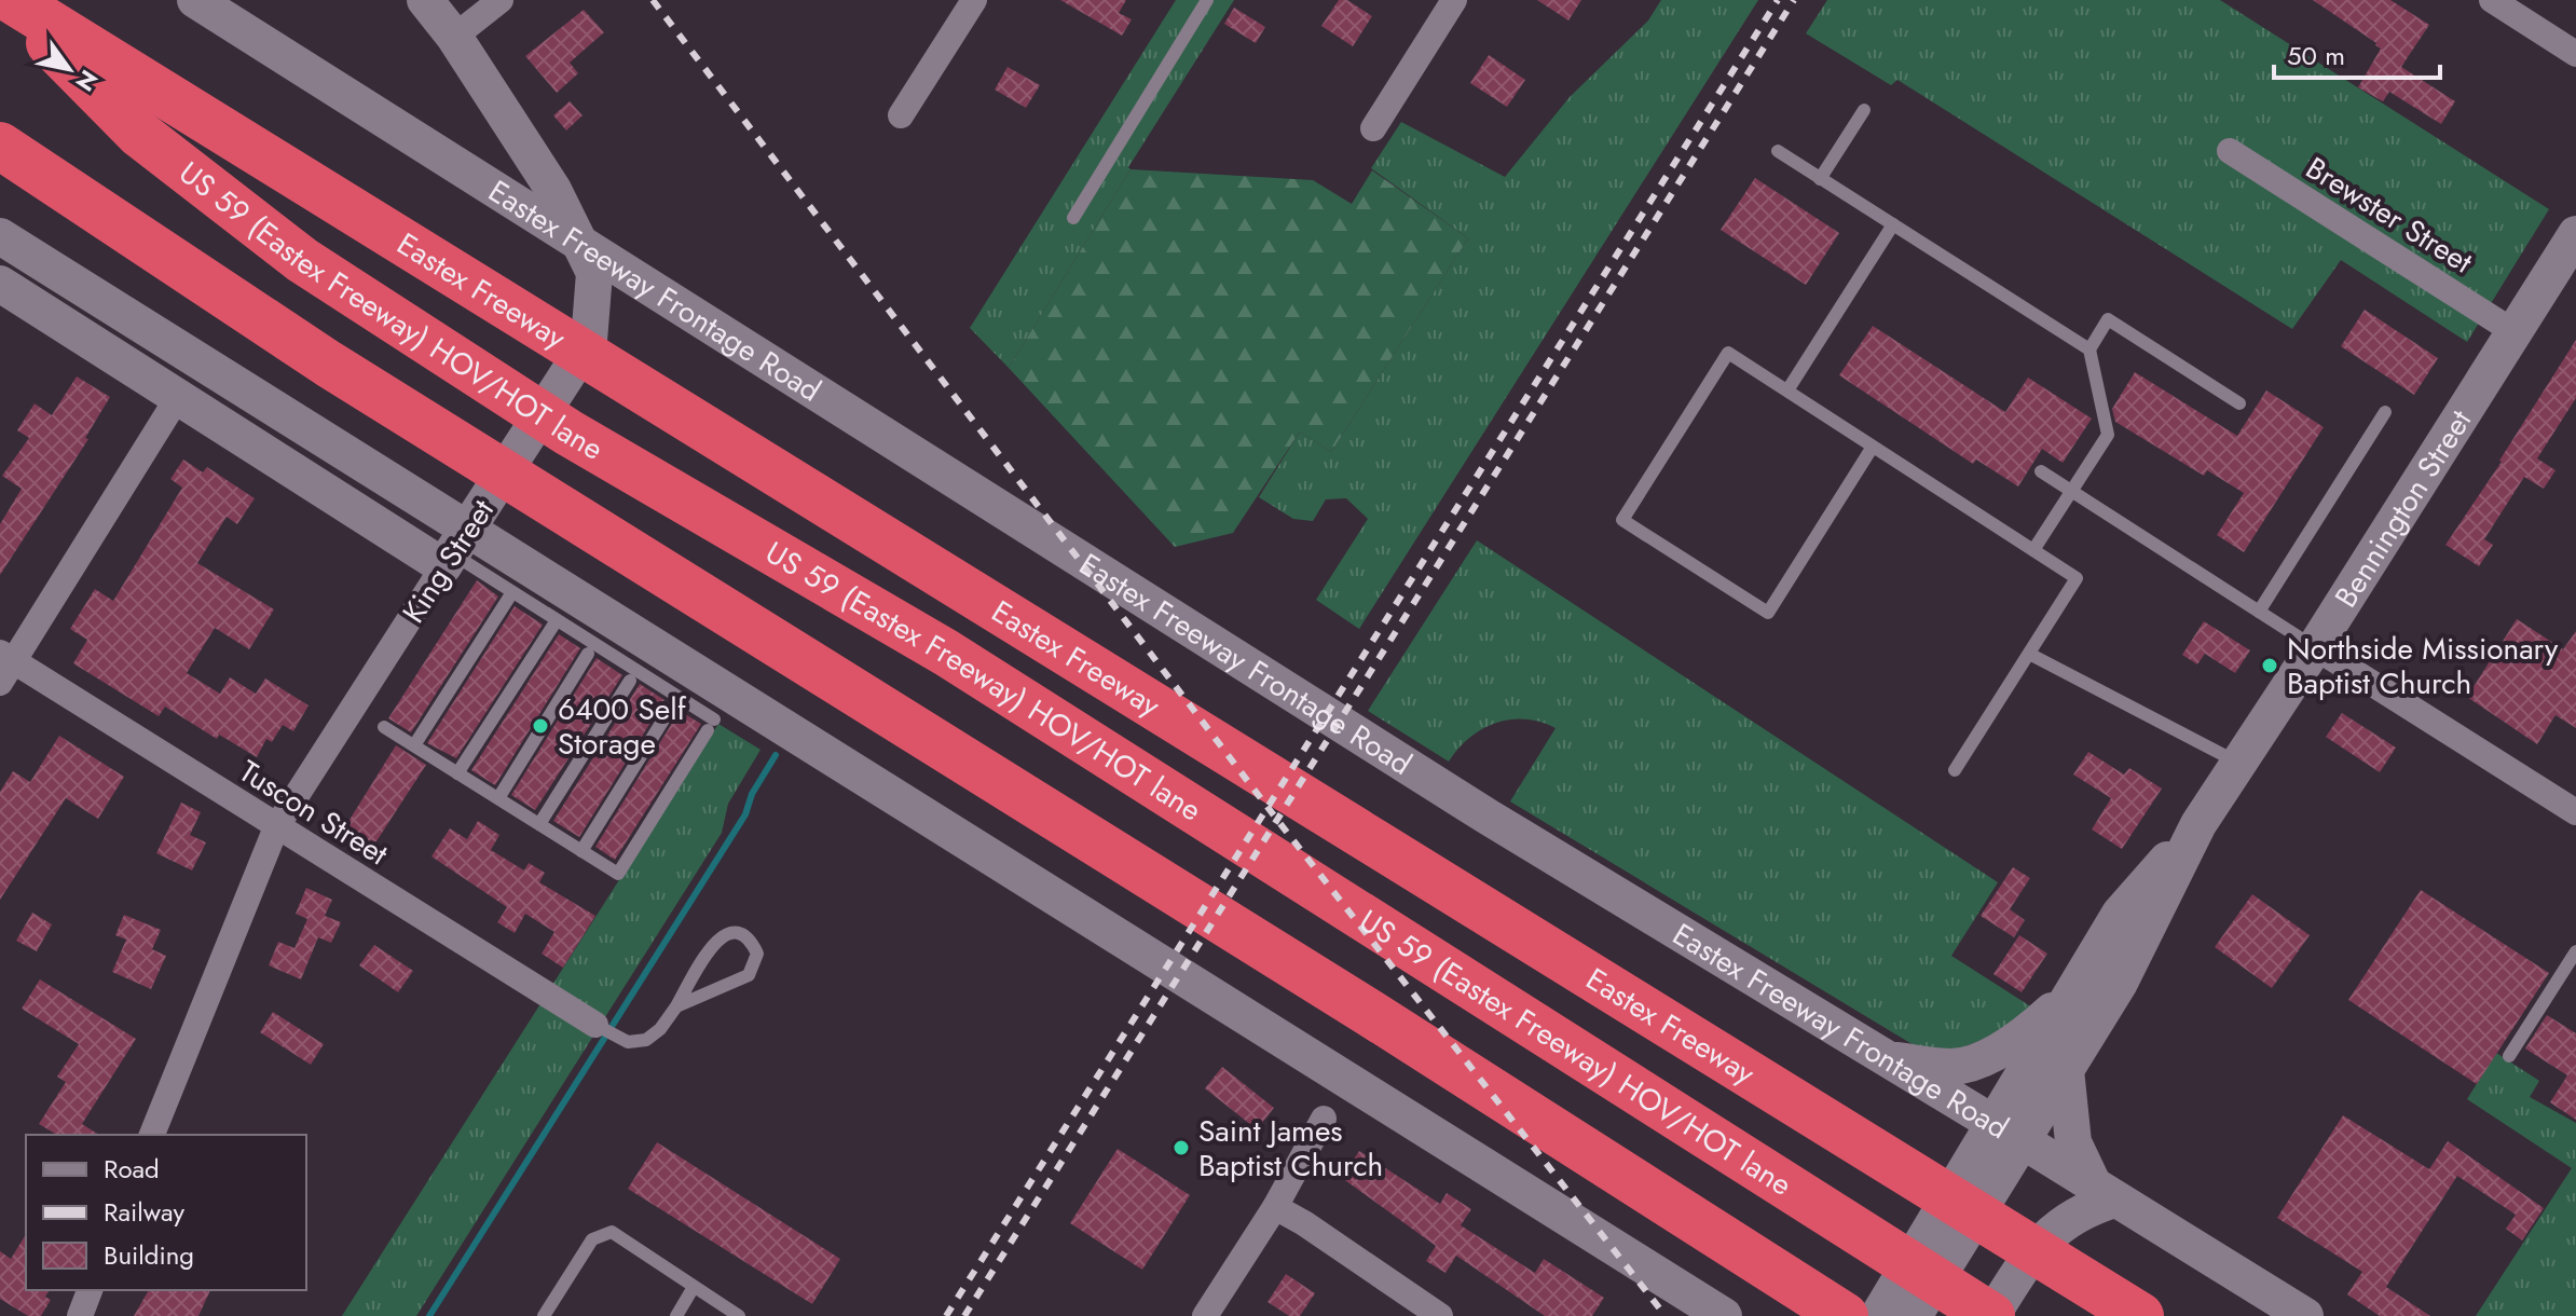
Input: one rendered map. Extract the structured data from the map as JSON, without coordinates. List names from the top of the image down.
{
  "streets": {
    "highway": ["Eastex Freeway", "US 59 (Eastex Freeway) HOV/HOT lane"],
    "main road": ["Eastex Freeway Frontage Road", "Bennington Street", "King Street"],
    "street": ["Brewster Street", "Tuscon Street"]
  },
  "crossings": [
    ["Brewster Street", "Bennington Street"],
    ["Eastex Freeway", "US 59 (Eastex Freeway) HOV/HOT lane"],
    ["Eastex Freeway Frontage Road", "Bennington Street"],
    ["King Street", "Tuscon Street"]
  ],
  "places": ["Northside Missionary Baptist Church", "6400 Self Storage", "Saint James Baptist Church"],
  "legend": ["Road", "Railway", "Building"],
  "scale_bar": "50 m",
  "north": "bottom right"
}
